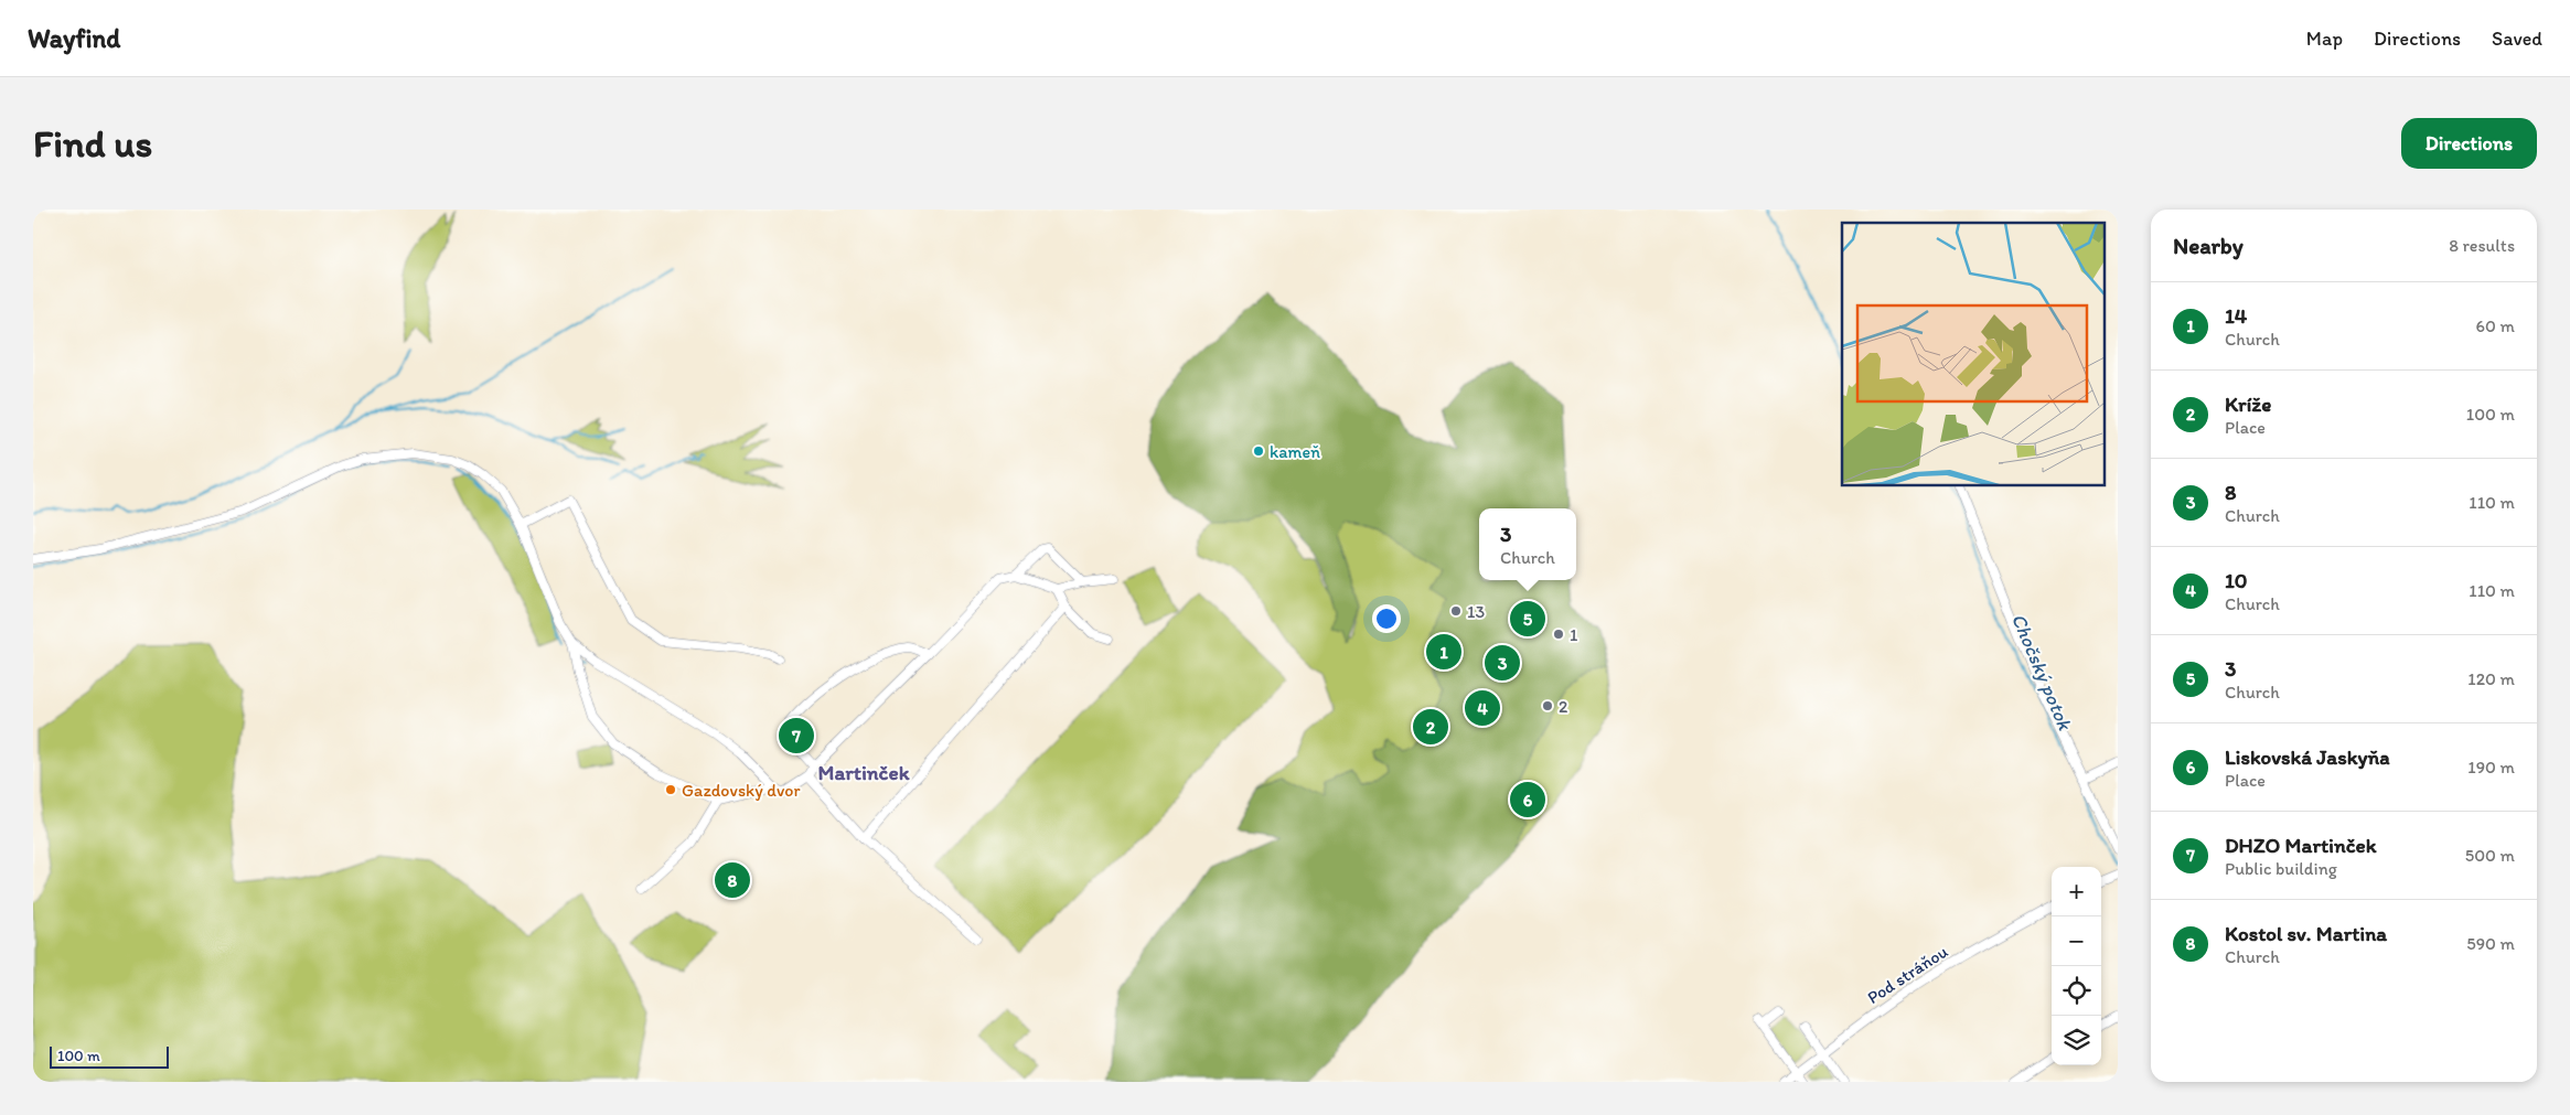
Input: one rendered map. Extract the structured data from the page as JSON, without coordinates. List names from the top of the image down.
{
  "streets": {
    "street": ["Pod stráňou"]
  },
  "districts": ["Martinček"],
  "water": ["Chočský potok"],
  "places": [
    "kameň",
    "13",
    "1",
    "2",
    "Gazdovský dvor"
  ],
  "scale_bar": "100 m",
  "page": {
    "header": "Wayfind",
    "nav": ["Map", "Directions", "Saved"],
    "buttons": "Directions",
    "title": "Find us",
    "heading": ["Nearby", "8 results"],
    "list": [
      {
        "mark": "1",
        "name": "14",
        "note": "Church",
        "value": "60 m"
      },
      {
        "mark": "2",
        "name": "Kríže",
        "note": "Place",
        "value": "100 m"
      },
      {
        "mark": "3",
        "name": "8",
        "note": "Church",
        "value": "110 m"
      },
      {
        "mark": "4",
        "name": "10",
        "note": "Church",
        "value": "110 m"
      },
      {
        "mark": "5",
        "name": "3",
        "note": "Church",
        "value": "120 m"
      },
      {
        "mark": "6",
        "name": "Liskovská Jaskyňa",
        "note": "Place",
        "value": "190 m"
      },
      {
        "mark": "7",
        "name": "DHZO Martinček",
        "note": "Public building",
        "value": "500 m"
      },
      {
        "mark": "8",
        "name": "Kostol sv. Martina",
        "note": "Church",
        "value": "590 m"
      }
    ],
    "popup": ["3", "Church"],
    "pins": [
      "5",
      "1",
      "3",
      "4",
      "2",
      "7",
      "6",
      "8"
    ],
    "map_buttons": ["+", "−"],
    "scale": "100 m"
  }
}
